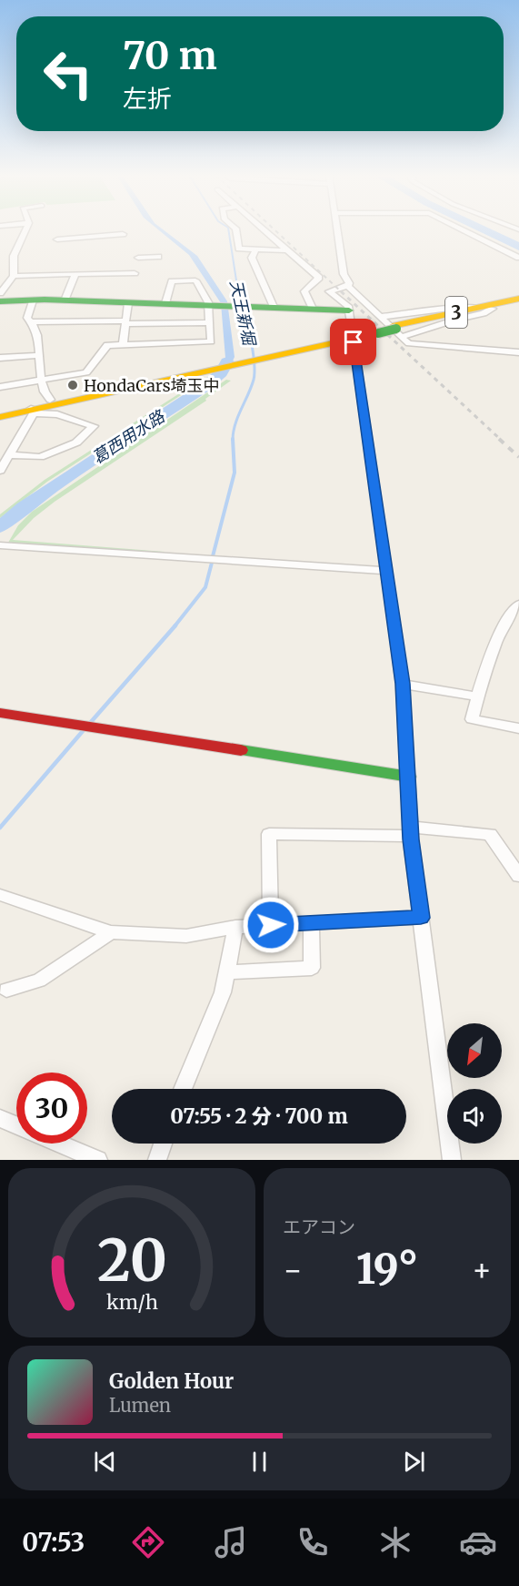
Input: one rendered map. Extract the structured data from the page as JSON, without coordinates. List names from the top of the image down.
{
  "streets": {
    "main road": ["3"]
  },
  "water": ["天王新堀", "葛西用水路"],
  "places": ["HondaCars埼玉中"],
  "north": "bottom left",
  "page": {
    "turn": ["70 m", "左折"],
    "limit": "30",
    "trip": "07:55 · 2 分 · 700 m",
    "tile": "エアコン",
    "heat": ["−", "19°", "+"],
    "song": ["Golden Hour", "Lumen"],
    "tabs": "07:53",
    "gauge": ["20", "km/h"]
  }
}
